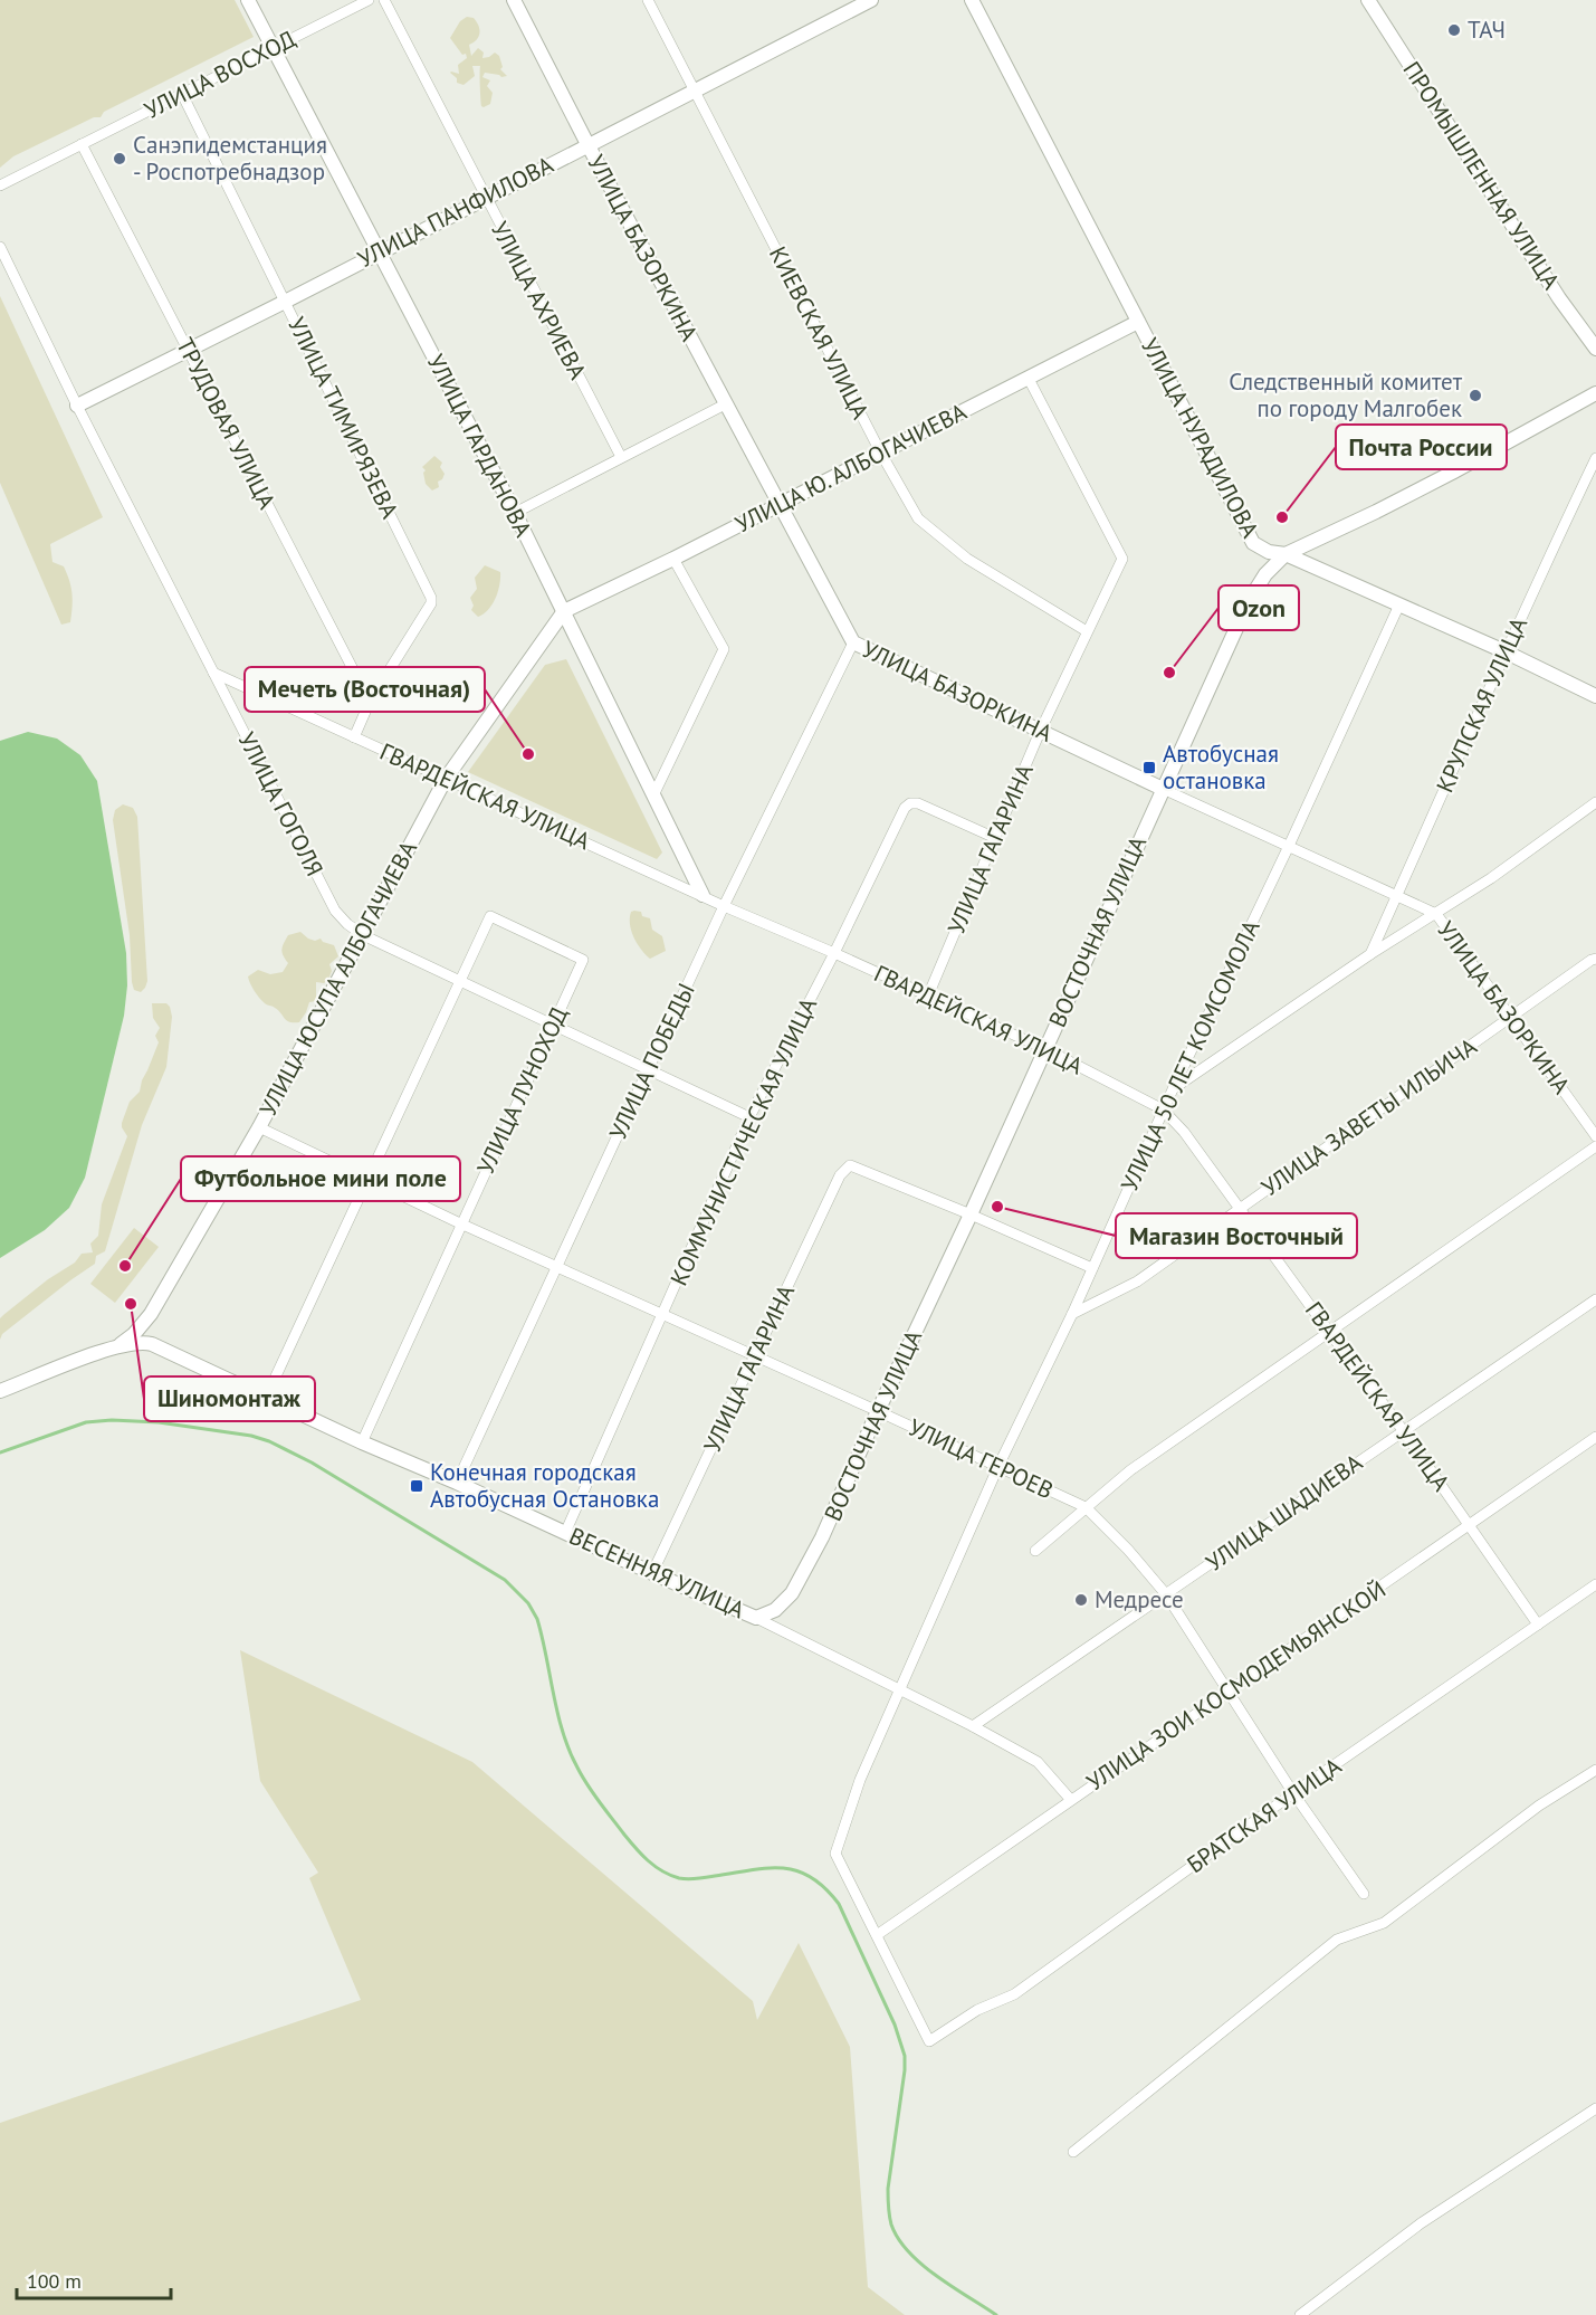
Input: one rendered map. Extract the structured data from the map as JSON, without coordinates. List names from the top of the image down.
{
  "streets": {
    "street": [
      "УЛИЦА ВОСХОД",
      "ПРОМЫШЛЕННАЯ УЛИЦА",
      "УЛИЦА ПАНФИЛОВА",
      "УЛИЦА БАЗОРКИНА",
      "УЛИЦА АХРИЕВА",
      "КИЕВСКАЯ УЛИЦА",
      "УЛИЦА ТИМИРЯЗЕВА",
      "ТРУДОВАЯ УЛИЦА",
      "УЛИЦА НУРАДИЛОВА",
      "УЛИЦА ГАРДАНОВА",
      "УЛИЦА Ю. АЛБОГАЧИЕВА",
      "КРУПСКАЯ УЛИЦА",
      "ГВАРДЕЙСКАЯ УЛИЦА",
      "УЛИЦА ГОГОЛЯ",
      "УЛИЦА ГАГАРИНА",
      "ВОСТОЧНАЯ УЛИЦА",
      "УЛИЦА ЮСУПА АЛБОГАЧИЕВА",
      "УЛИЦА 50 ЛЕТ КОМСОМОЛА",
      "УЛИЦА ПОБЕДЫ",
      "УЛИЦА ЛУНОХОД",
      "УЛИЦА ЗАВЕТЫ ИЛЬИЧА",
      "КОММУНИСТИЧЕСКАЯ УЛИЦА",
      "УЛИЦА ГЕРОЕВ",
      "УЛИЦА ШАДИЕВА",
      "ВЕСЕННЯЯ УЛИЦА",
      "УЛИЦА ЗОИ КОСМОДЕМЬЯНСКОЙ",
      "БРАТСКАЯ УЛИЦА"
    ]
  },
  "crossings": [
    ["УЛИЦА ВОСХОД", "УЛИЦА ТИМИРЯЗЕВА"],
    ["УЛИЦА ВОСХОД", "ТРУДОВАЯ УЛИЦА"],
    ["УЛИЦА ВОСХОД", "УЛИЦА ГАРДАНОВА"],
    ["УЛИЦА ПАНФИЛОВА", "УЛИЦА БАЗОРКИНА"],
    ["УЛИЦА ПАНФИЛОВА", "УЛИЦА АХРИЕВА"],
    ["УЛИЦА ПАНФИЛОВА", "КИЕВСКАЯ УЛИЦА"],
    ["УЛИЦА ПАНФИЛОВА", "УЛИЦА ТИМИРЯЗЕВА"],
    ["УЛИЦА ПАНФИЛОВА", "ТРУДОВАЯ УЛИЦА"],
    ["УЛИЦА ПАНФИЛОВА", "УЛИЦА ГАРДАНОВА"],
    ["УЛИЦА ПАНФИЛОВА", "УЛИЦА ГОГОЛЯ"],
    ["УЛИЦА БАЗОРКИНА", "УЛИЦА Ю. АЛБОГАЧИЕВА"],
    ["УЛИЦА БАЗОРКИНА", "КРУПСКАЯ УЛИЦА"],
    ["УЛИЦА БАЗОРКИНА", "УЛИЦА ГАГАРИНА"],
    ["УЛИЦА БАЗОРКИНА", "ВОСТОЧНАЯ УЛИЦА"],
    ["УЛИЦА БАЗОРКИНА", "УЛИЦА 50 ЛЕТ КОМСОМОЛА"],
    ["УЛИЦА БАЗОРКИНА", "УЛИЦА ПОБЕДЫ"],
    ["УЛИЦА БАЗОРКИНА", "УЛИЦА ЗАВЕТЫ ИЛЬИЧА"],
    ["КИЕВСКАЯ УЛИЦА", "УЛИЦА Ю. АЛБОГАЧИЕВА"],
    ["КИЕВСКАЯ УЛИЦА", "УЛИЦА ГАГАРИНА"],
    ["УЛИЦА ТИМИРЯЗЕВА", "ТРУДОВАЯ УЛИЦА"],
    ["УЛИЦА ТИМИРЯЗЕВА", "ГВАРДЕЙСКАЯ УЛИЦА"],
    ["УЛИЦА НУРАДИЛОВА", "УЛИЦА Ю. АЛБОГАЧИЕВА"],
    ["УЛИЦА НУРАДИЛОВА", "КРУПСКАЯ УЛИЦА"],
    ["УЛИЦА НУРАДИЛОВА", "ВОСТОЧНАЯ УЛИЦА"],
    ["УЛИЦА НУРАДИЛОВА", "УЛИЦА 50 ЛЕТ КОМСОМОЛА"],
    ["УЛИЦА ГАРДАНОВА", "УЛИЦА Ю. АЛБОГАЧИЕВА"],
    ["УЛИЦА ГАРДАНОВА", "ГВАРДЕЙСКАЯ УЛИЦА"],
    ["УЛИЦА ГАРДАНОВА", "УЛИЦА ЮСУПА АЛБОГАЧИЕВА"],
    ["УЛИЦА Ю. АЛБОГАЧИЕВА", "УЛИЦА ГАГАРИНА"],
    ["УЛИЦА Ю. АЛБОГАЧИЕВА", "УЛИЦА ЮСУПА АЛБОГАЧИЕВА"],
    ["ГВАРДЕЙСКАЯ УЛИЦА", "УЛИЦА ГОГОЛЯ"],
    ["ГВАРДЕЙСКАЯ УЛИЦА", "УЛИЦА ГАГАРИНА"],
    ["ГВАРДЕЙСКАЯ УЛИЦА", "ВОСТОЧНАЯ УЛИЦА"],
    ["ГВАРДЕЙСКАЯ УЛИЦА", "УЛИЦА ЮСУПА АЛБОГАЧИЕВА"],
    ["ГВАРДЕЙСКАЯ УЛИЦА", "УЛИЦА 50 ЛЕТ КОМСОМОЛА"],
    ["ГВАРДЕЙСКАЯ УЛИЦА", "УЛИЦА ПОБЕДЫ"],
    ["ГВАРДЕЙСКАЯ УЛИЦА", "УЛИЦА ЗАВЕТЫ ИЛЬИЧА"],
    ["ГВАРДЕЙСКАЯ УЛИЦА", "КОММУНИСТИЧЕСКАЯ УЛИЦА"],
    ["ГВАРДЕЙСКАЯ УЛИЦА", "УЛИЦА ШАДИЕВА"],
    ["ГВАРДЕЙСКАЯ УЛИЦА", "УЛИЦА ЗОИ КОСМОДЕМЬЯНСКОЙ"],
    ["ГВАРДЕЙСКАЯ УЛИЦА", "БРАТСКАЯ УЛИЦА"],
    ["УЛИЦА ГОГОЛЯ", "УЛИЦА ЮСУПА АЛБОГАЧИЕВА"],
    ["УЛИЦА ГОГОЛЯ", "УЛИЦА ПОБЕДЫ"],
    ["УЛИЦА ГОГОЛЯ", "УЛИЦА ЛУНОХОД"],
    ["УЛИЦА ГОГОЛЯ", "КОММУНИСТИЧЕСКАЯ УЛИЦА"],
    ["УЛИЦА ГАГАРИНА", "ВОСТОЧНАЯ УЛИЦА"],
    ["УЛИЦА ГАГАРИНА", "КОММУНИСТИЧЕСКАЯ УЛИЦА"],
    ["УЛИЦА ГАГАРИНА", "УЛИЦА ГЕРОЕВ"],
    ["УЛИЦА ГАГАРИНА", "ВЕСЕННЯЯ УЛИЦА"],
    ["ВОСТОЧНАЯ УЛИЦА", "УЛИЦА ГЕРОЕВ"],
    ["ВОСТОЧНАЯ УЛИЦА", "ВЕСЕННЯЯ УЛИЦА"],
    ["УЛИЦА ЮСУПА АЛБОГАЧИЕВА", "УЛИЦА ГЕРОЕВ"],
    ["УЛИЦА ЮСУПА АЛБОГАЧИЕВА", "ВЕСЕННЯЯ УЛИЦА"],
    ["УЛИЦА 50 ЛЕТ КОМСОМОЛА", "УЛИЦА ЗАВЕТЫ ИЛЬИЧА"],
    ["УЛИЦА 50 ЛЕТ КОМСОМОЛА", "УЛИЦА ГЕРОЕВ"],
    ["УЛИЦА 50 ЛЕТ КОМСОМОЛА", "ВЕСЕННЯЯ УЛИЦА"],
    ["УЛИЦА 50 ЛЕТ КОМСОМОЛА", "УЛИЦА ЗОИ КОСМОДЕМЬЯНСКОЙ"],
    ["УЛИЦА 50 ЛЕТ КОМСОМОЛА", "БРАТСКАЯ УЛИЦА"],
    ["УЛИЦА ПОБЕДЫ", "УЛИЦА ГЕРОЕВ"],
    ["УЛИЦА ПОБЕДЫ", "ВЕСЕННЯЯ УЛИЦА"],
    ["УЛИЦА ЛУНОХОД", "УЛИЦА ГЕРОЕВ"],
    ["УЛИЦА ЛУНОХОД", "ВЕСЕННЯЯ УЛИЦА"],
    ["КОММУНИСТИЧЕСКАЯ УЛИЦА", "УЛИЦА ГЕРОЕВ"],
    ["КОММУНИСТИЧЕСКАЯ УЛИЦА", "ВЕСЕННЯЯ УЛИЦА"],
    ["УЛИЦА ГЕРОЕВ", "УЛИЦА ШАДИЕВА"],
    ["УЛИЦА ГЕРОЕВ", "УЛИЦА ЗОИ КОСМОДЕМЬЯНСКОЙ"],
    ["УЛИЦА ГЕРОЕВ", "БРАТСКАЯ УЛИЦА"],
    ["УЛИЦА ШАДИЕВА", "ВЕСЕННЯЯ УЛИЦА"],
    ["ВЕСЕННЯЯ УЛИЦА", "УЛИЦА ЗОИ КОСМОДЕМЬЯНСКОЙ"]
  ],
  "places": {
    "other": [
      "ТАЧ",
      "Санэпидемстанция - Роспотребнадзор",
      "Следственный комитет по городу Малгобек",
      "Почта России",
      "Ozon",
      "Мечеть (Восточная)",
      "Магазин Восточный",
      "Футбольное мини поле",
      "Шиномонтаж",
      "Медресе"
    ],
    "transit": ["Автобусная остановка", "Конечная городская Автобусная Остановка"]
  },
  "scale_bar": "100 m"
}
